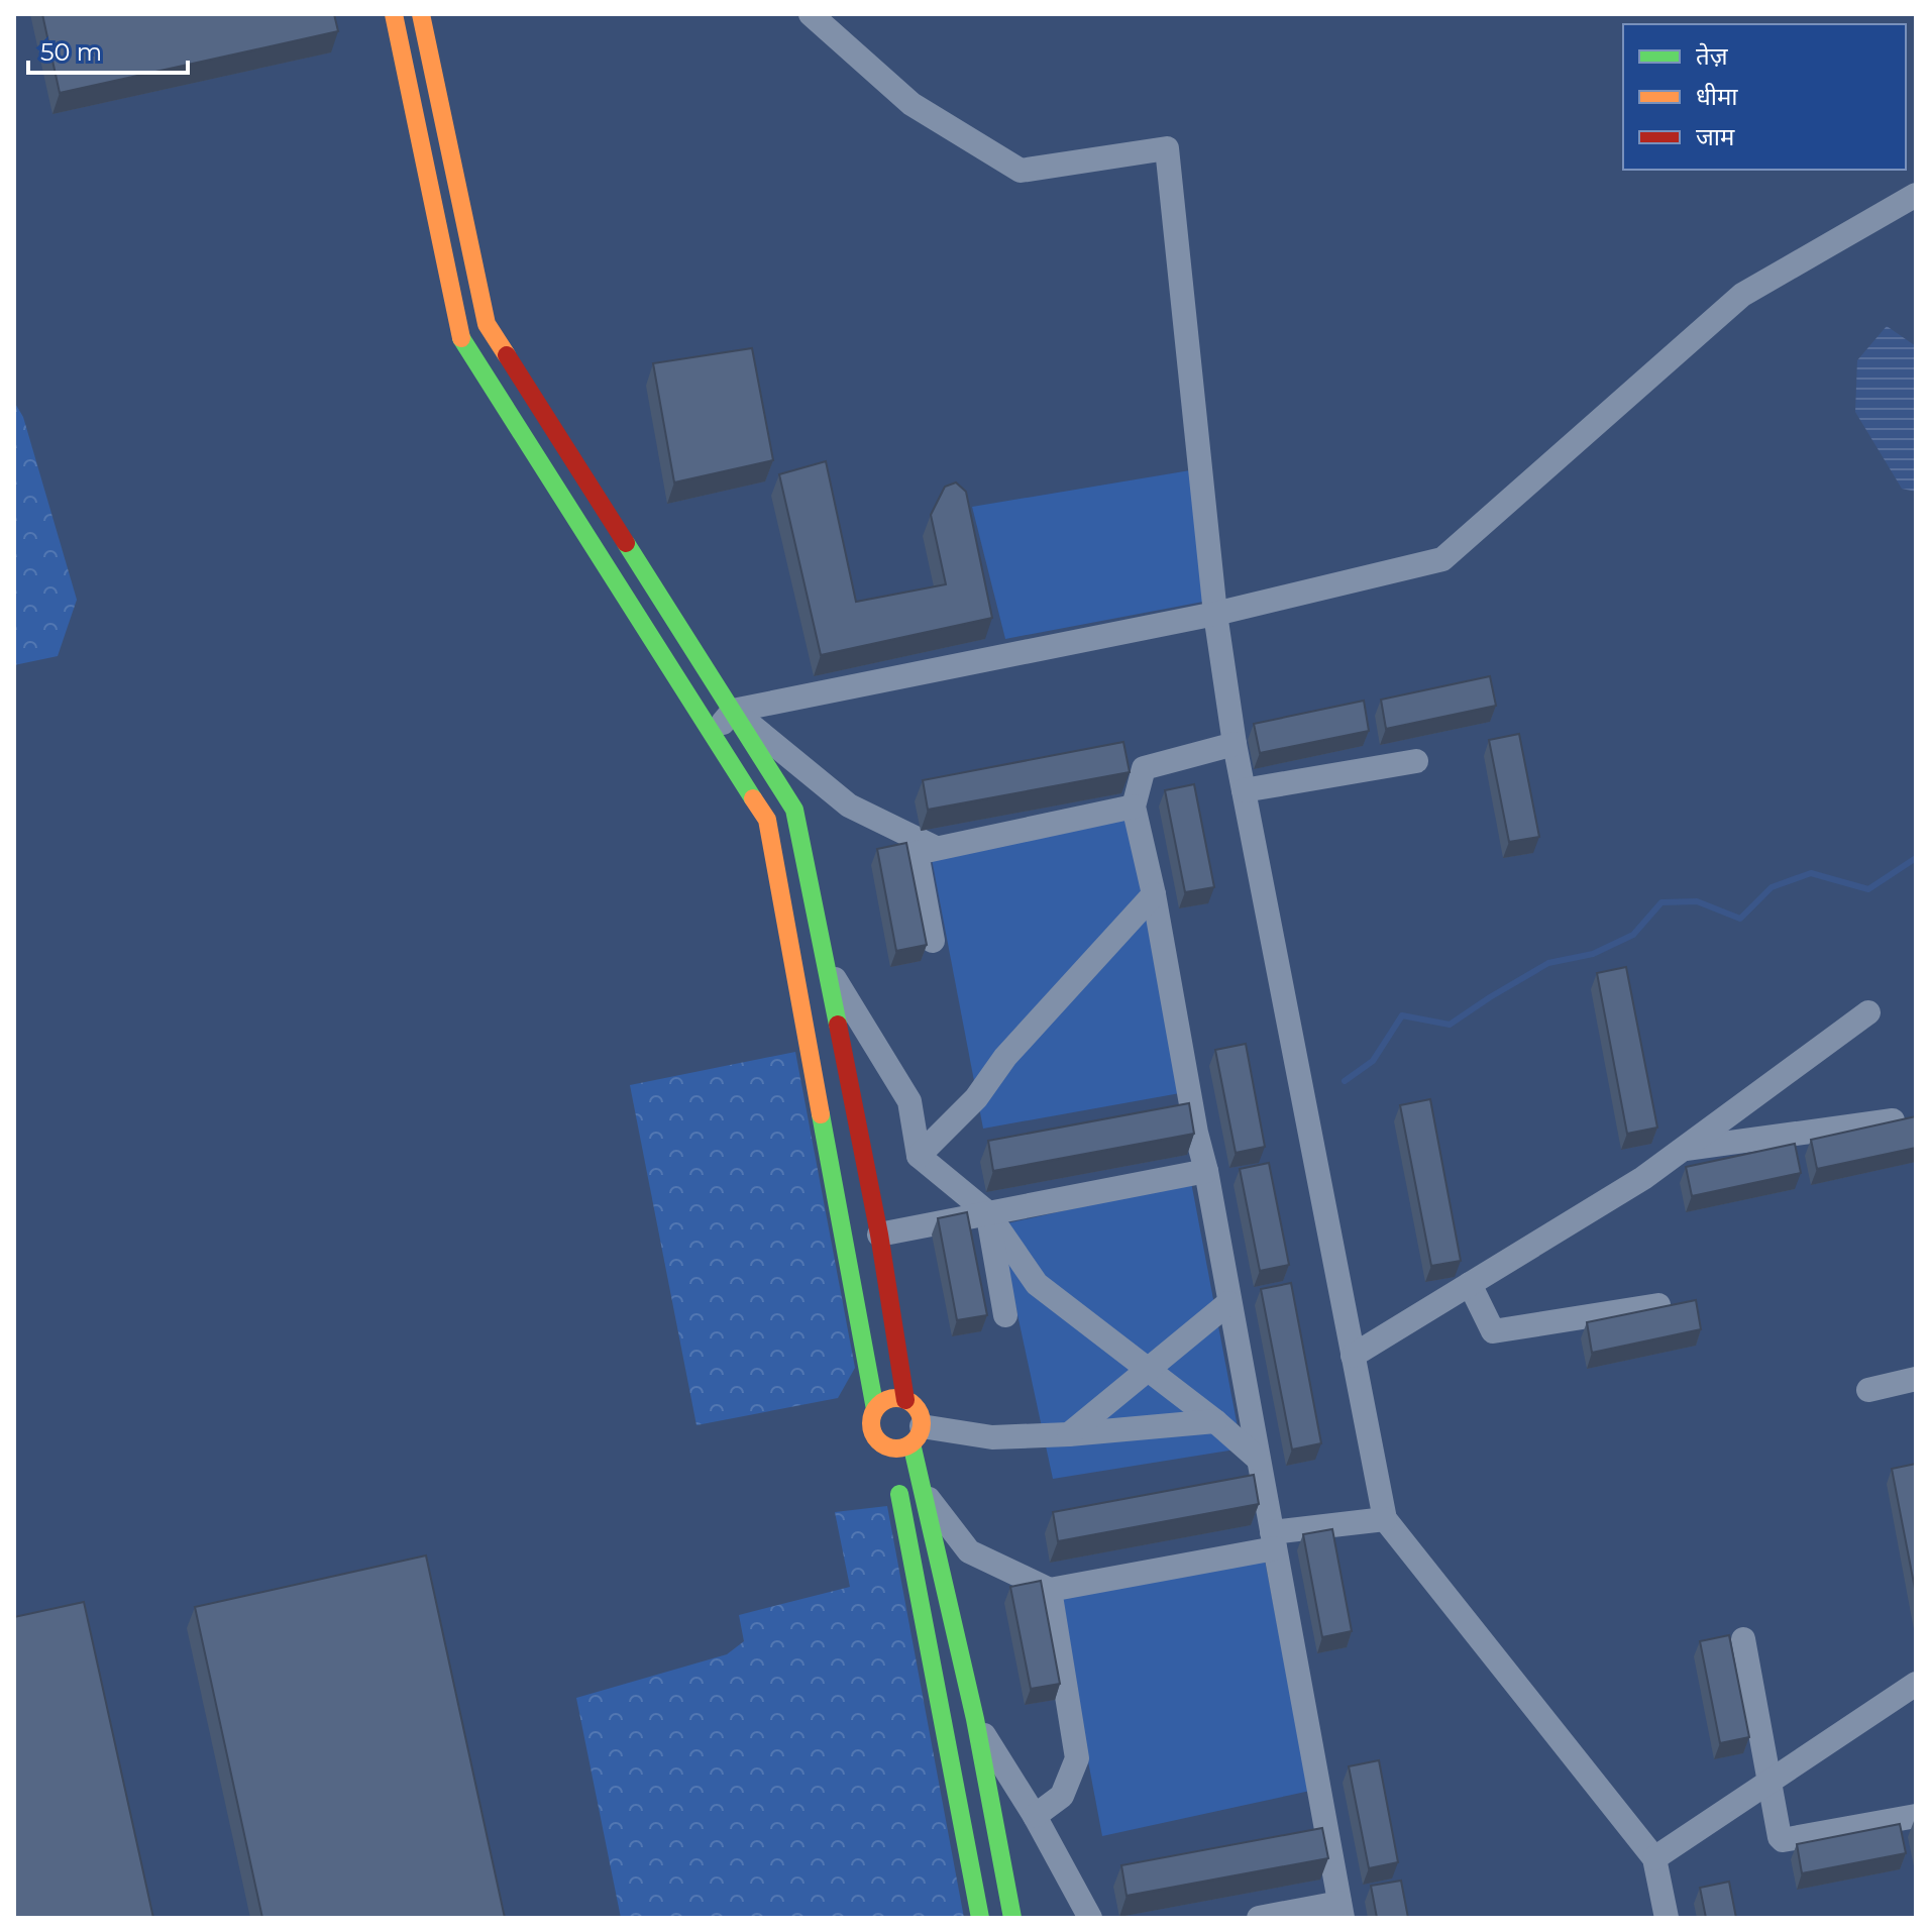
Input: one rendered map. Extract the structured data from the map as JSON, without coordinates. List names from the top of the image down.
{
  "legend": ["तेज़", "धीमा", "जाम"],
  "scale_bar": "50 m"
}
